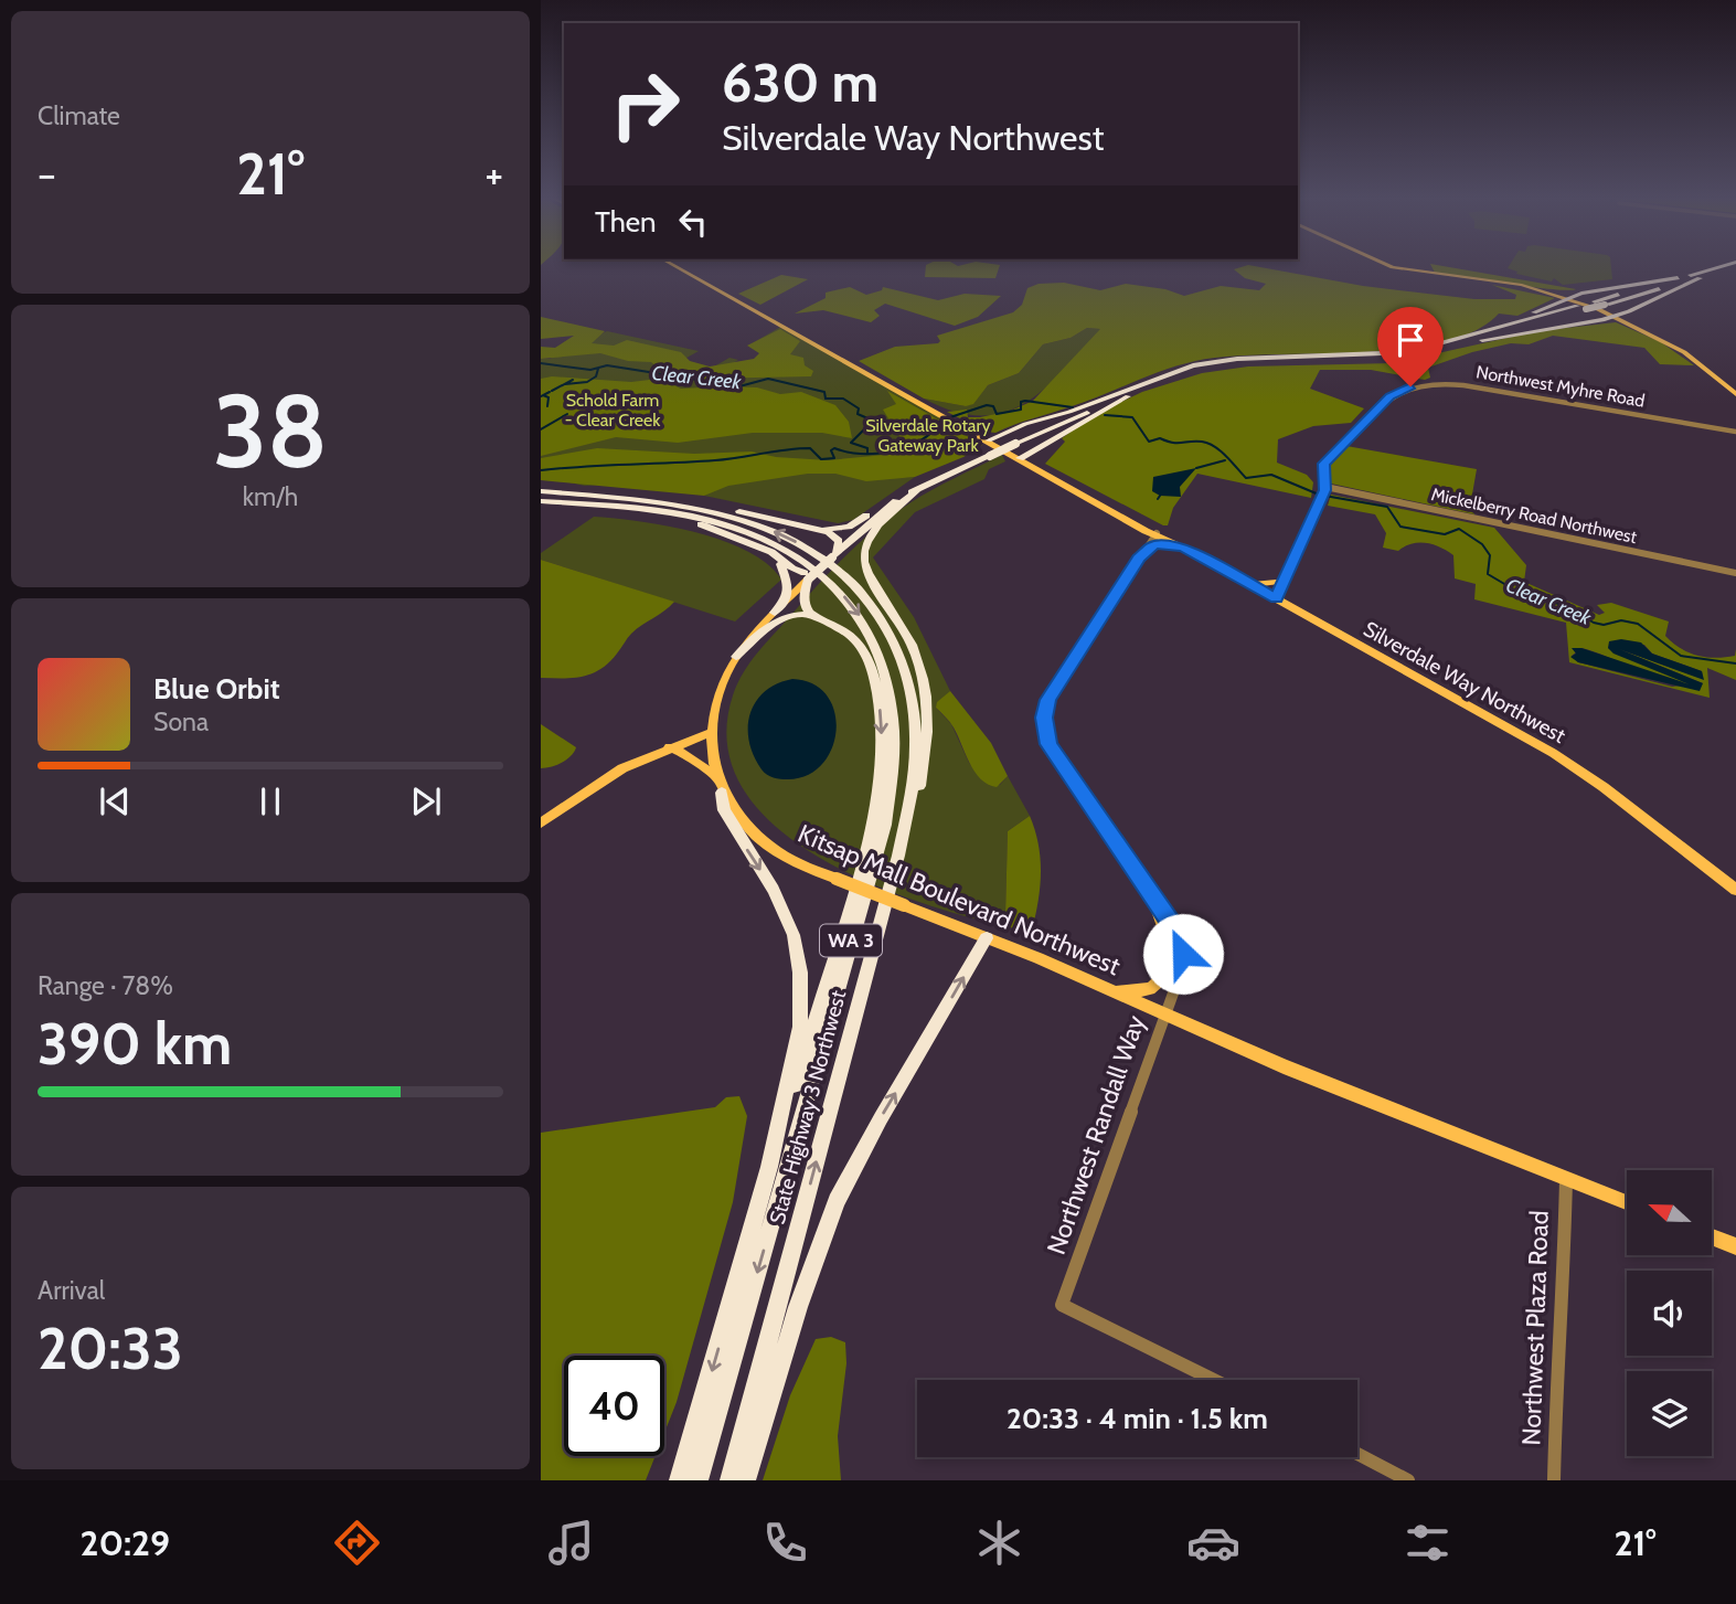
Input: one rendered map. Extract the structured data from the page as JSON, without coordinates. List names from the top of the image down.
{
  "streets": {
    "highway": ["WA 3", "State Highway 3 Northwest"],
    "main road": ["Silverdale Way Northwest", "Kitsap Mall Boulevard Northwest"],
    "street": [
      "Northwest Myhre Road",
      "Mickelberry Road Northwest",
      "Northwest Randall Way",
      "Northwest Plaza Road"
    ]
  },
  "crossings": [
    ["Northwest Myhre Road", "Mickelberry Road Northwest"],
    ["Northwest Myhre Road", "Silverdale Way Northwest"],
    ["Silverdale Way Northwest", "Northwest Randall Way"],
    ["Kitsap Mall Boulevard Northwest", "Northwest Randall Way"],
    ["Kitsap Mall Boulevard Northwest", "Northwest Plaza Road"]
  ],
  "water": ["Clear Creek"],
  "parks": ["Schold Farm - Clear Creek", "Silverdale Rotary Gateway Park"],
  "north": "left",
  "page": {
    "tile": [
      "Climate",
      ["38", "km/h"],
      ["Range · 78%", "390 km"],
      ["Arrival", "20:33"]
    ],
    "turn": ["630 m", "Silverdale Way Northwest"],
    "heat": ["−", "21°", "+"],
    "then": "Then",
    "song": ["Blue Orbit", "Sona"],
    "limit": "40",
    "trip": "20:33 · 4 min · 1.5 km",
    "tabs": ["20:29", "21°"]
  }
}
